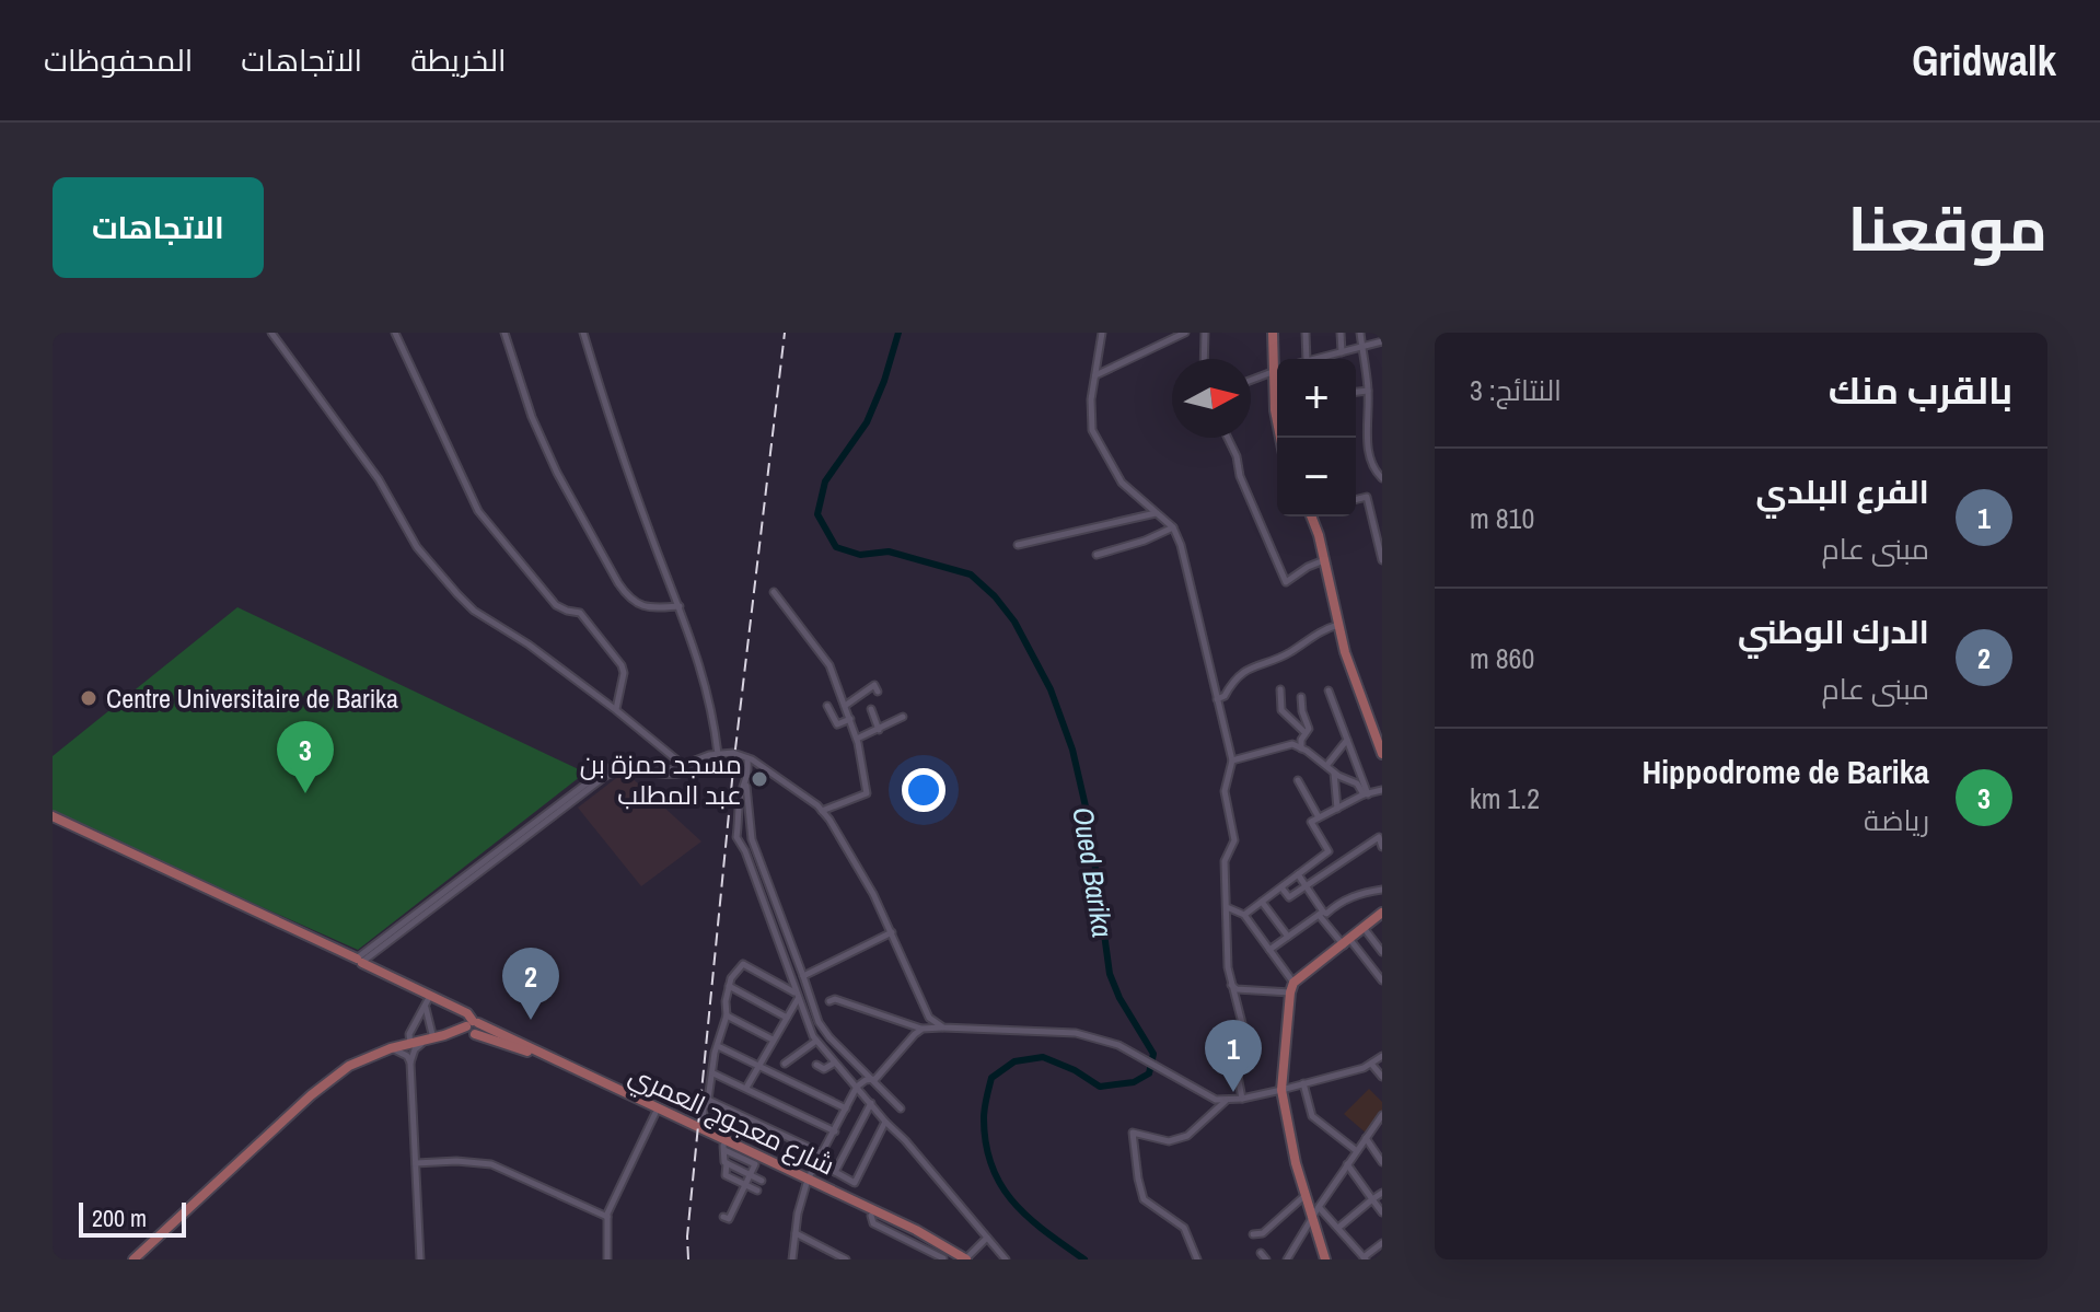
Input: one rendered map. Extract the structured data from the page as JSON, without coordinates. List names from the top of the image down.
{
  "streets": {
    "main road": ["شارع معجوج العمري"]
  },
  "water": ["Oued Barika"],
  "places": ["Centre Universitaire de Barika", "مسجد حمزة بن عبد المطلب"],
  "scale_bar": "200 m",
  "north": "right",
  "page": {
    "header": "Gridwalk",
    "nav": ["الخريطة", "الاتجاهات", "المحفوظات"],
    "title": "موقعنا",
    "buttons": "الاتجاهات",
    "heading": ["بالقرب منك", "النتائج: 3"],
    "map_buttons": ["+", "−"],
    "list": [
      {
        "mark": "1",
        "name": "الفرع البلدي",
        "note": "مبنى عام",
        "value": "810 m"
      },
      {
        "mark": "2",
        "name": "الدرك الوطني",
        "note": "مبنى عام",
        "value": "860 m"
      },
      {
        "mark": "3",
        "name": "Hippodrome de Barika",
        "note": "رياضة",
        "value": "1.2 km"
      }
    ],
    "pins": ["3", "2", "1"],
    "scale": "200 m"
  }
}
